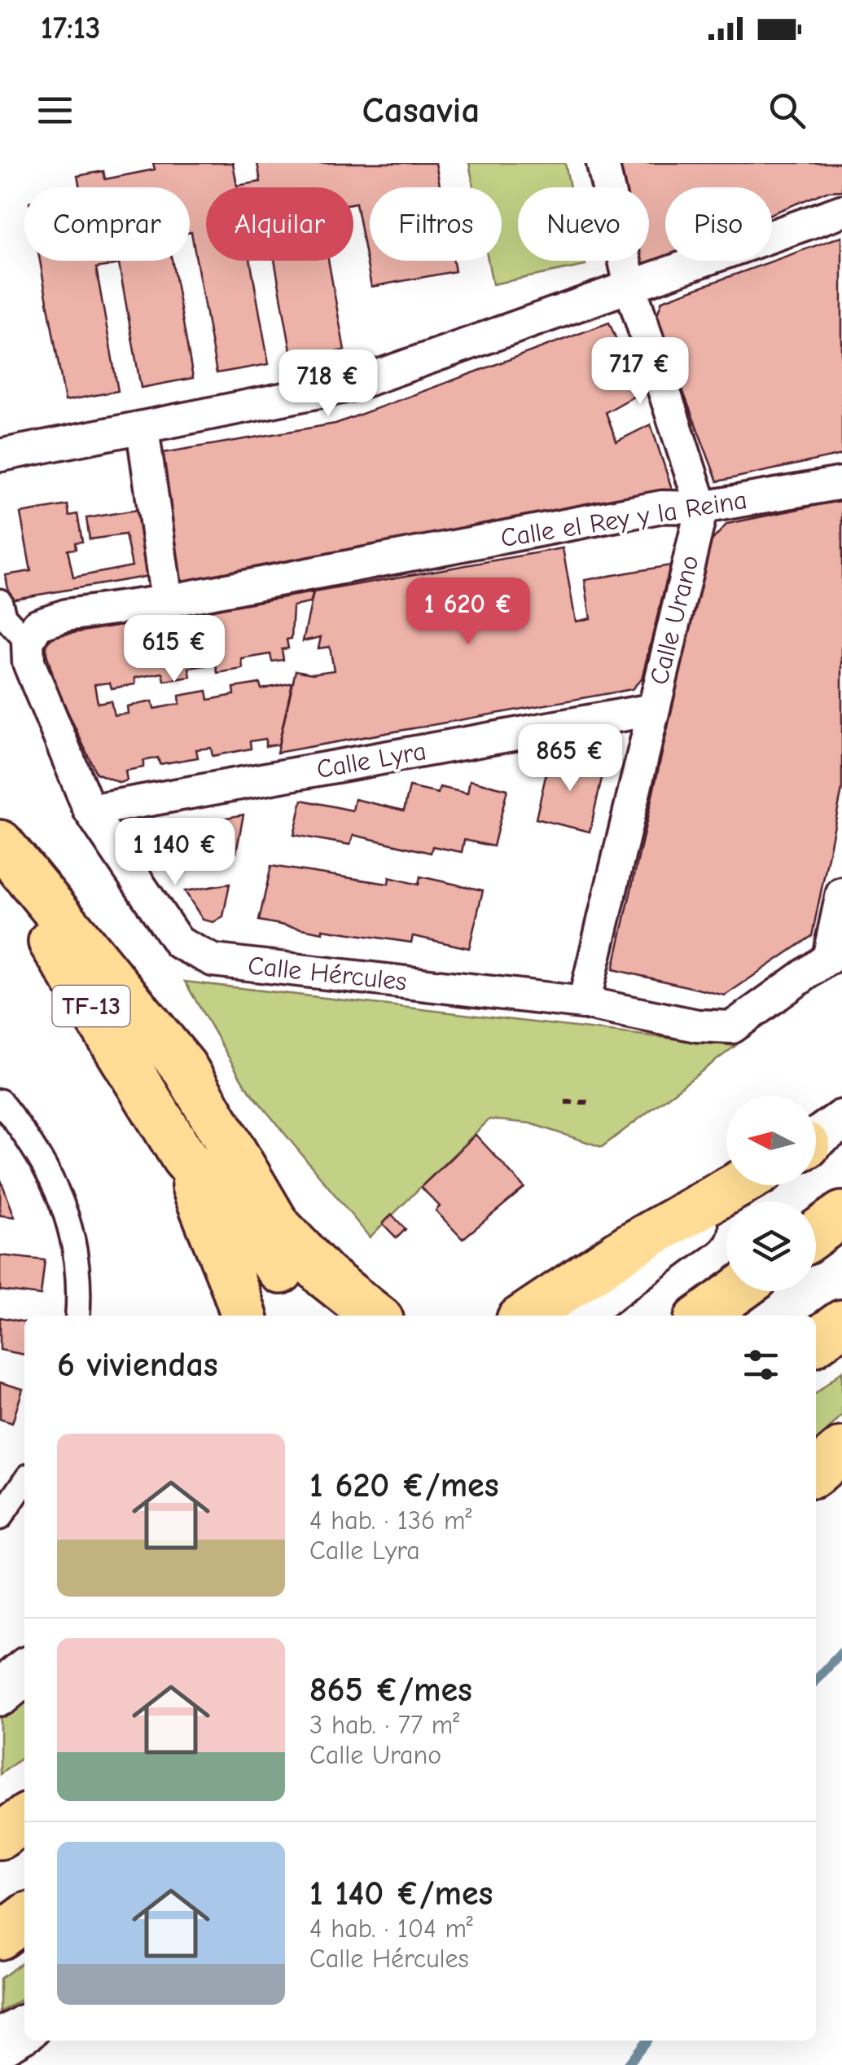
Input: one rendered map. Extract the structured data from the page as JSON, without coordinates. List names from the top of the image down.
{
  "streets": {
    "main road": ["TF-13"],
    "street": [
      "Calle el Rey y la Reina",
      "Calle Urano",
      "Calle Lyra",
      "Calle Hércules"
    ]
  },
  "crossings": [
    ["Calle el Rey y la Reina", "Calle Urano"],
    ["Calle el Rey y la Reina", "Calle Hércules"],
    ["Calle Urano", "Calle Lyra"],
    ["Calle Urano", "Calle Hércules"],
    ["Calle Lyra", "Calle Hércules"]
  ],
  "north": "left",
  "page": {
    "status": "17:13",
    "header": "Casavia",
    "chip": [
      "Comprar",
      "Alquilar",
      "Filtros",
      "Nuevo",
      "Piso"
    ],
    "price": [
      "717 €",
      "718 €",
      "1 620 €",
      "615 €",
      "865 €",
      "1 140 €"
    ],
    "heading": "6 viviendas",
    "list": [
      {
        "name": "1 620 €/mes",
        "note": "4 hab. · 136 m² · Calle Lyra"
      },
      {
        "name": "865 €/mes",
        "note": "3 hab. · 77 m² · Calle Urano"
      },
      {
        "name": "1 140 €/mes",
        "note": "4 hab. · 104 m² · Calle Hércules"
      }
    ]
  }
}
